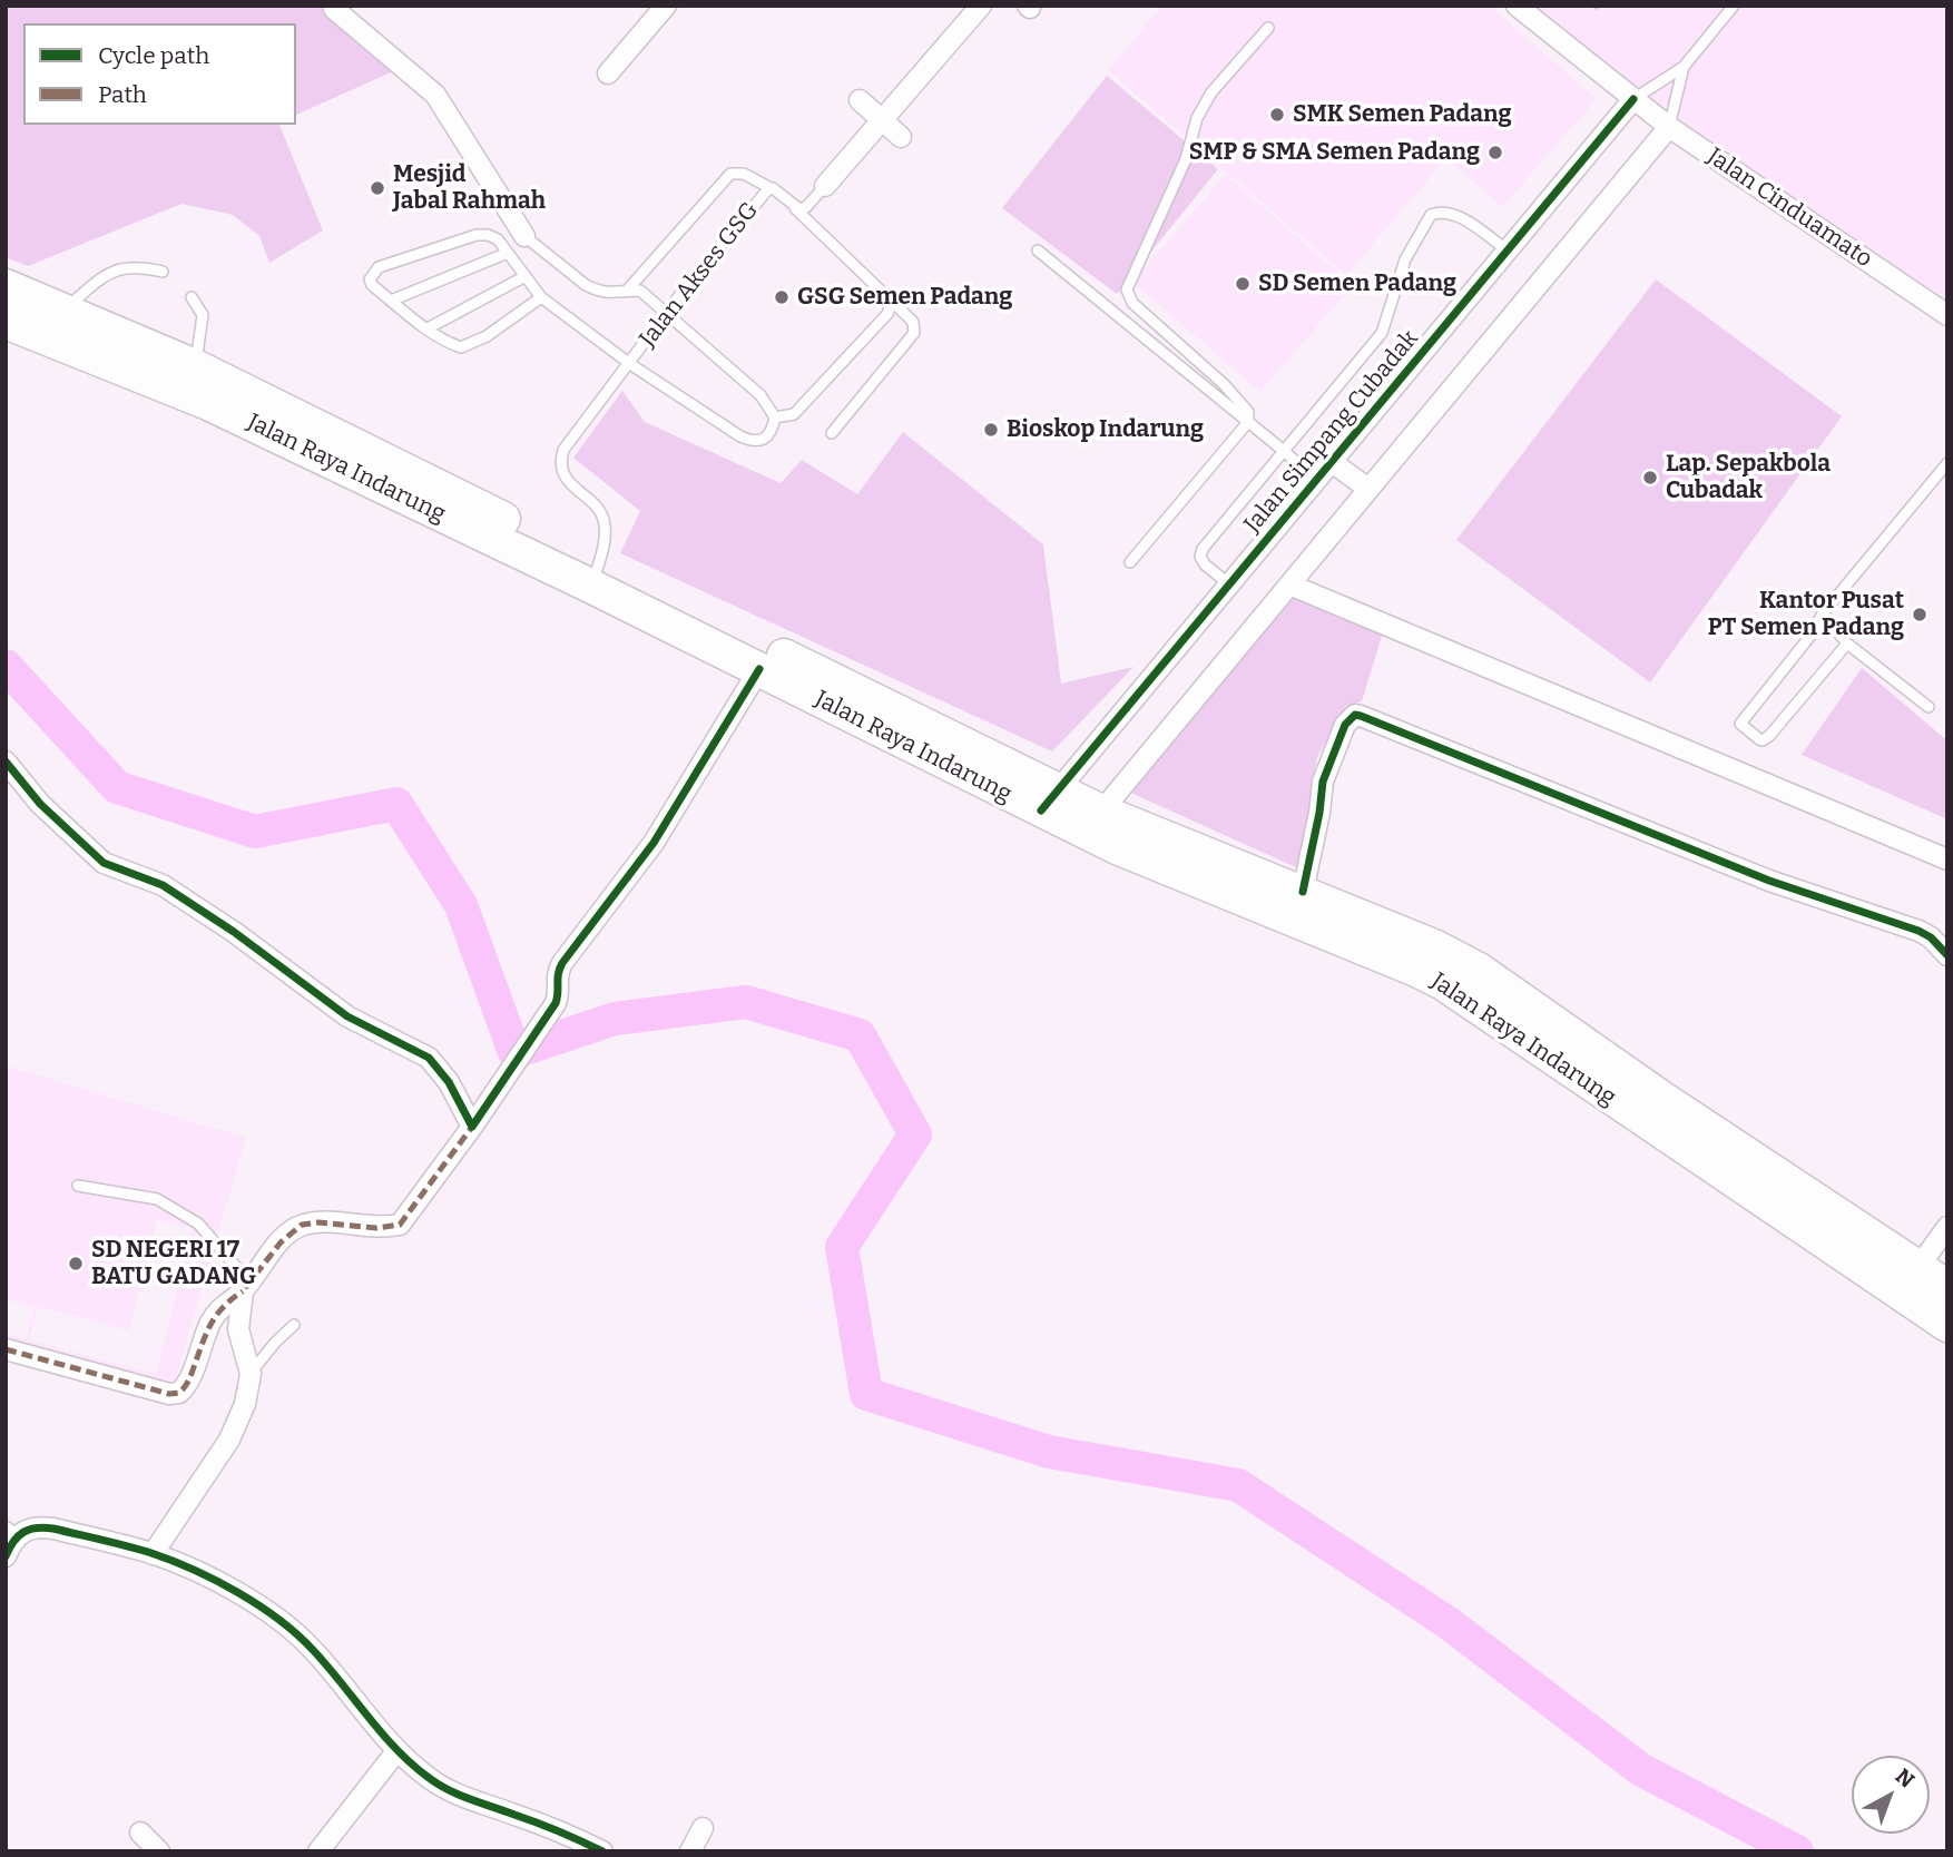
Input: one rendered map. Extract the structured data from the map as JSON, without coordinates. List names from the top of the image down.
{
  "streets": {
    "highway": ["Jalan Raya Indarung"],
    "street": ["Jalan Cinduamato", "Jalan Akses GSG", "Jalan Simpang Cubadak"]
  },
  "crossings": [
    ["Jalan Cinduamato", "Jalan Simpang Cubadak"],
    ["Jalan Akses GSG", "Jalan Raya Indarung"],
    ["Jalan Simpang Cubadak", "Jalan Raya Indarung"]
  ],
  "places": [
    "SMK Semen Padang",
    "SMP & SMA Semen Padang",
    "Mesjid Jabal Rahmah",
    "SD Semen Padang",
    "GSG Semen Padang",
    "Bioskop Indarung",
    "Lap. Sepakbola Cubadak",
    "Kantor Pusat PT Semen Padang",
    "SD NEGERI 17 BATU GADANG"
  ],
  "legend": ["Cycle path", "Path"],
  "north": "top right"
}
